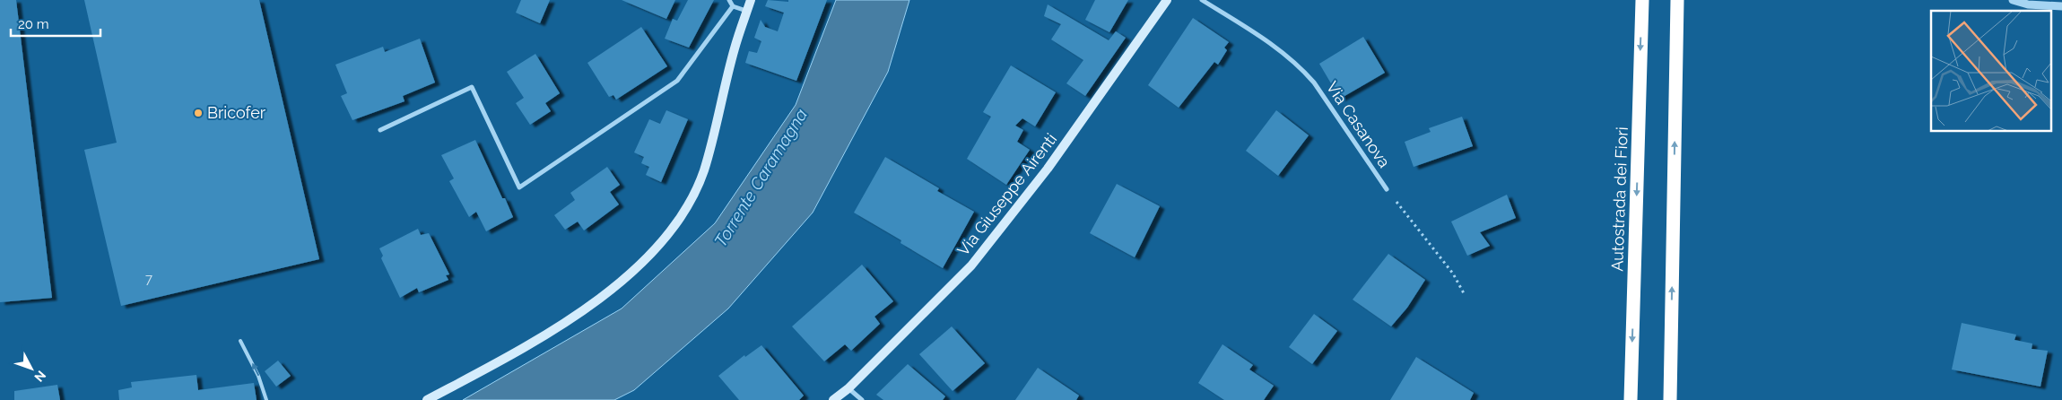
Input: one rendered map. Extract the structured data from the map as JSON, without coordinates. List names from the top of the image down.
{
  "streets": {
    "highway": ["Autostrada dei Fiori"],
    "main road": ["Via Giuseppe Airenti"],
    "street": ["Via Casanova"]
  },
  "water": ["Torrente Caramagna"],
  "places": ["Bricofer"],
  "house_numbers": ["7"],
  "scale_bar": "20 m",
  "north": "bottom right"
}
